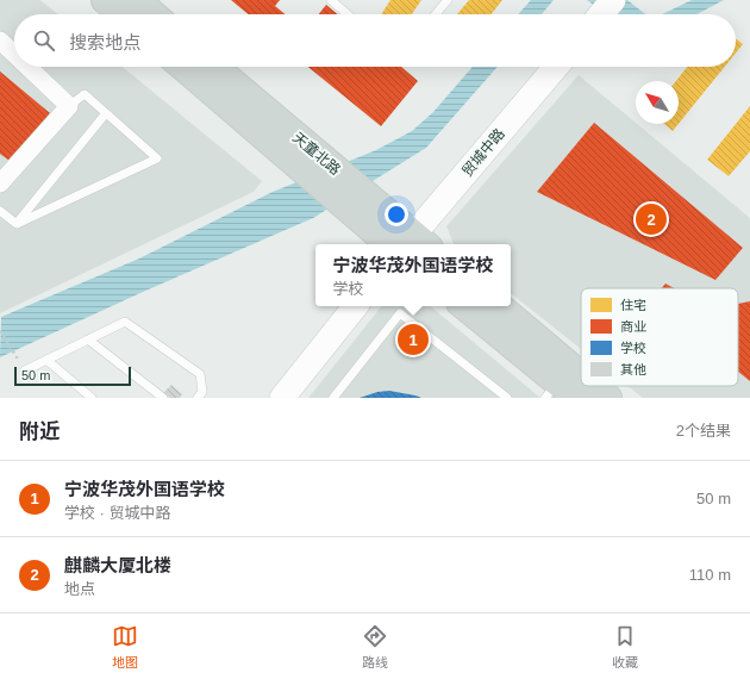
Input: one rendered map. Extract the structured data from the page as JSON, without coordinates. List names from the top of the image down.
{
  "streets": {
    "main road": ["贸城中路", "天童北路"]
  },
  "crossings": [
    ["贸城中路", "天童北路"]
  ],
  "legend": [
    "住宅",
    "商业",
    "学校",
    "其他"
  ],
  "scale_bar": "50 m",
  "north": "top left",
  "page": {
    "search": "搜索地点",
    "pins": ["2", "1"],
    "popup": ["宁波华茂外国语学校", "学校"],
    "scale": "50 m",
    "heading": ["附近", "2个结果"],
    "list": [
      {
        "mark": "1",
        "name": "宁波华茂外国语学校",
        "note": "学校 · 贸城中路",
        "value": "50 m"
      },
      {
        "mark": "2",
        "name": "麒麟大厦北楼",
        "note": "地点",
        "value": "110 m"
      }
    ],
    "nav": ["地图", "路线", "收藏"]
  }
}
